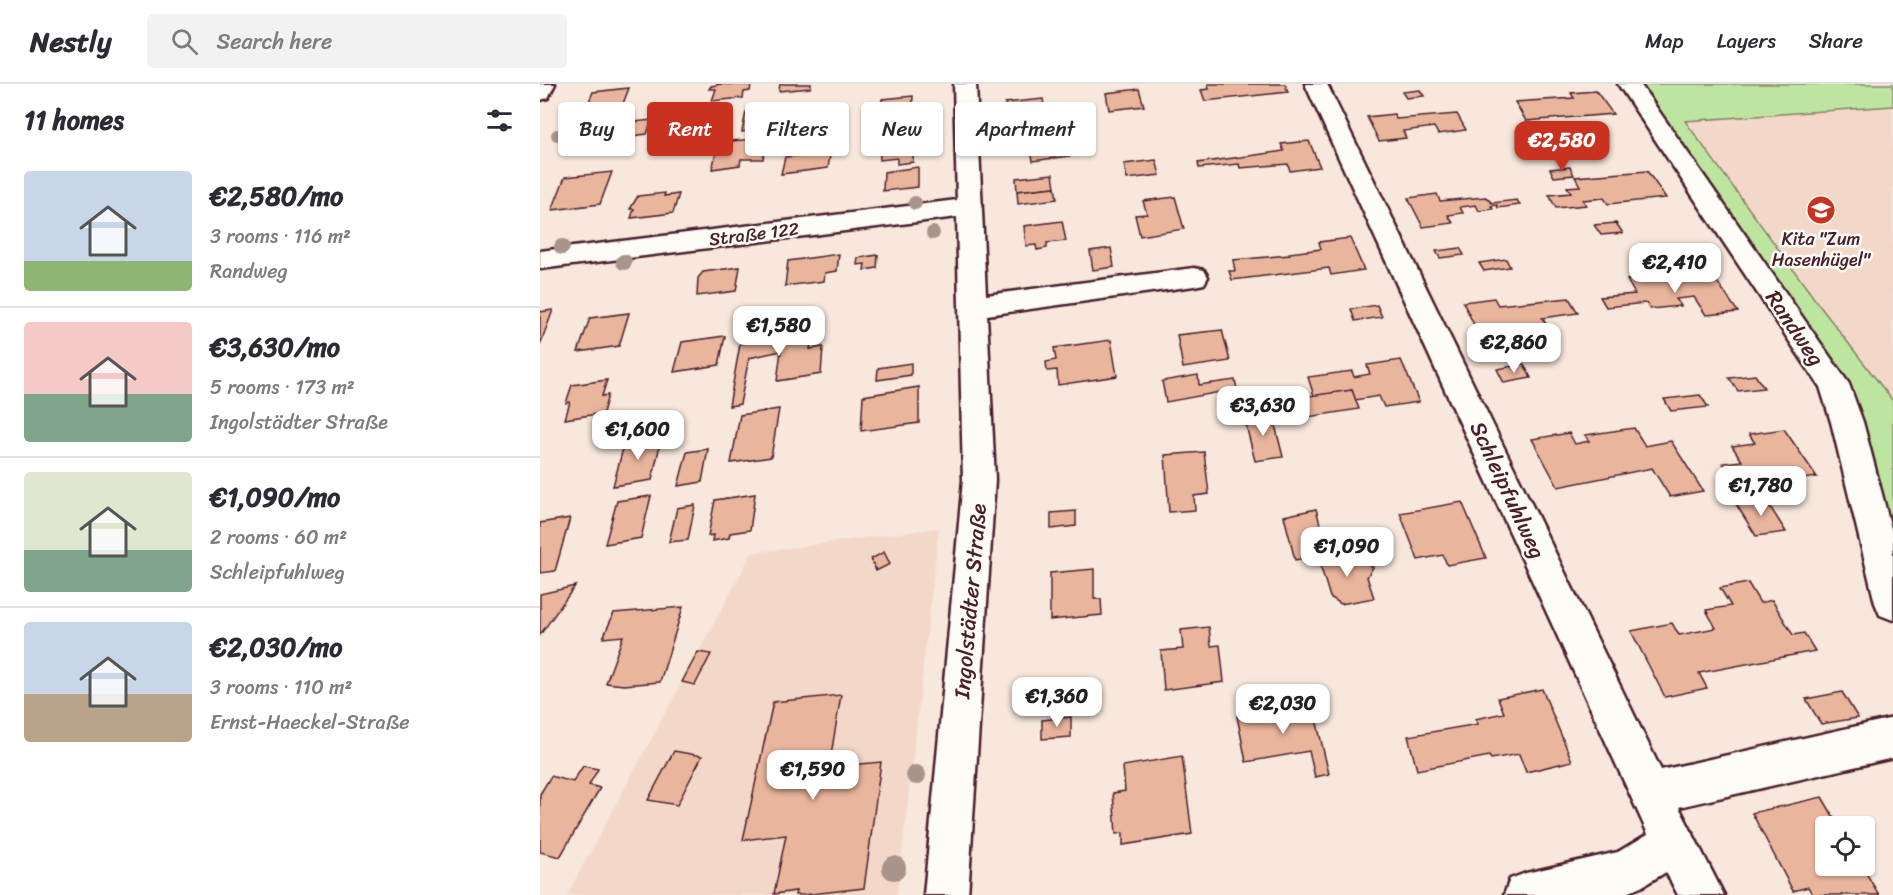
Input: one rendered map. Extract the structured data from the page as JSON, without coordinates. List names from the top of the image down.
{
  "streets": {
    "street": [
      "Straße 122",
      "Randweg",
      "Schleipfuhlweg",
      "Ingolstädter Straße"
    ]
  },
  "crossings": [
    ["Straße 122", "Ingolstädter Straße"]
  ],
  "places": {
    "school or university": ["Kita \"Zum Hasenhügel\""]
  },
  "page": {
    "header": "Nestly",
    "search": "Search here",
    "nav": ["Map", "Layers", "Share"],
    "heading": "11 homes",
    "chip": [
      "Buy",
      "Rent",
      "Filters",
      "New",
      "Apartment"
    ],
    "price": [
      "€2,580",
      "€2,410",
      "€1,580",
      "€2,860",
      "€3,630",
      "€1,600",
      "€1,780",
      "€1,090",
      "€1,360",
      "€2,030",
      "€1,590"
    ],
    "list": [
      {
        "name": "€2,580/mo",
        "note": "3 rooms · 116 m² · Randweg"
      },
      {
        "name": "€3,630/mo",
        "note": "5 rooms · 173 m² · Ingolstädter Straße"
      },
      {
        "name": "€1,090/mo",
        "note": "2 rooms · 60 m² · Schleipfuhlweg"
      },
      {
        "name": "€2,030/mo",
        "note": "3 rooms · 110 m² · Ernst-Haeckel-Straße"
      }
    ]
  }
}
